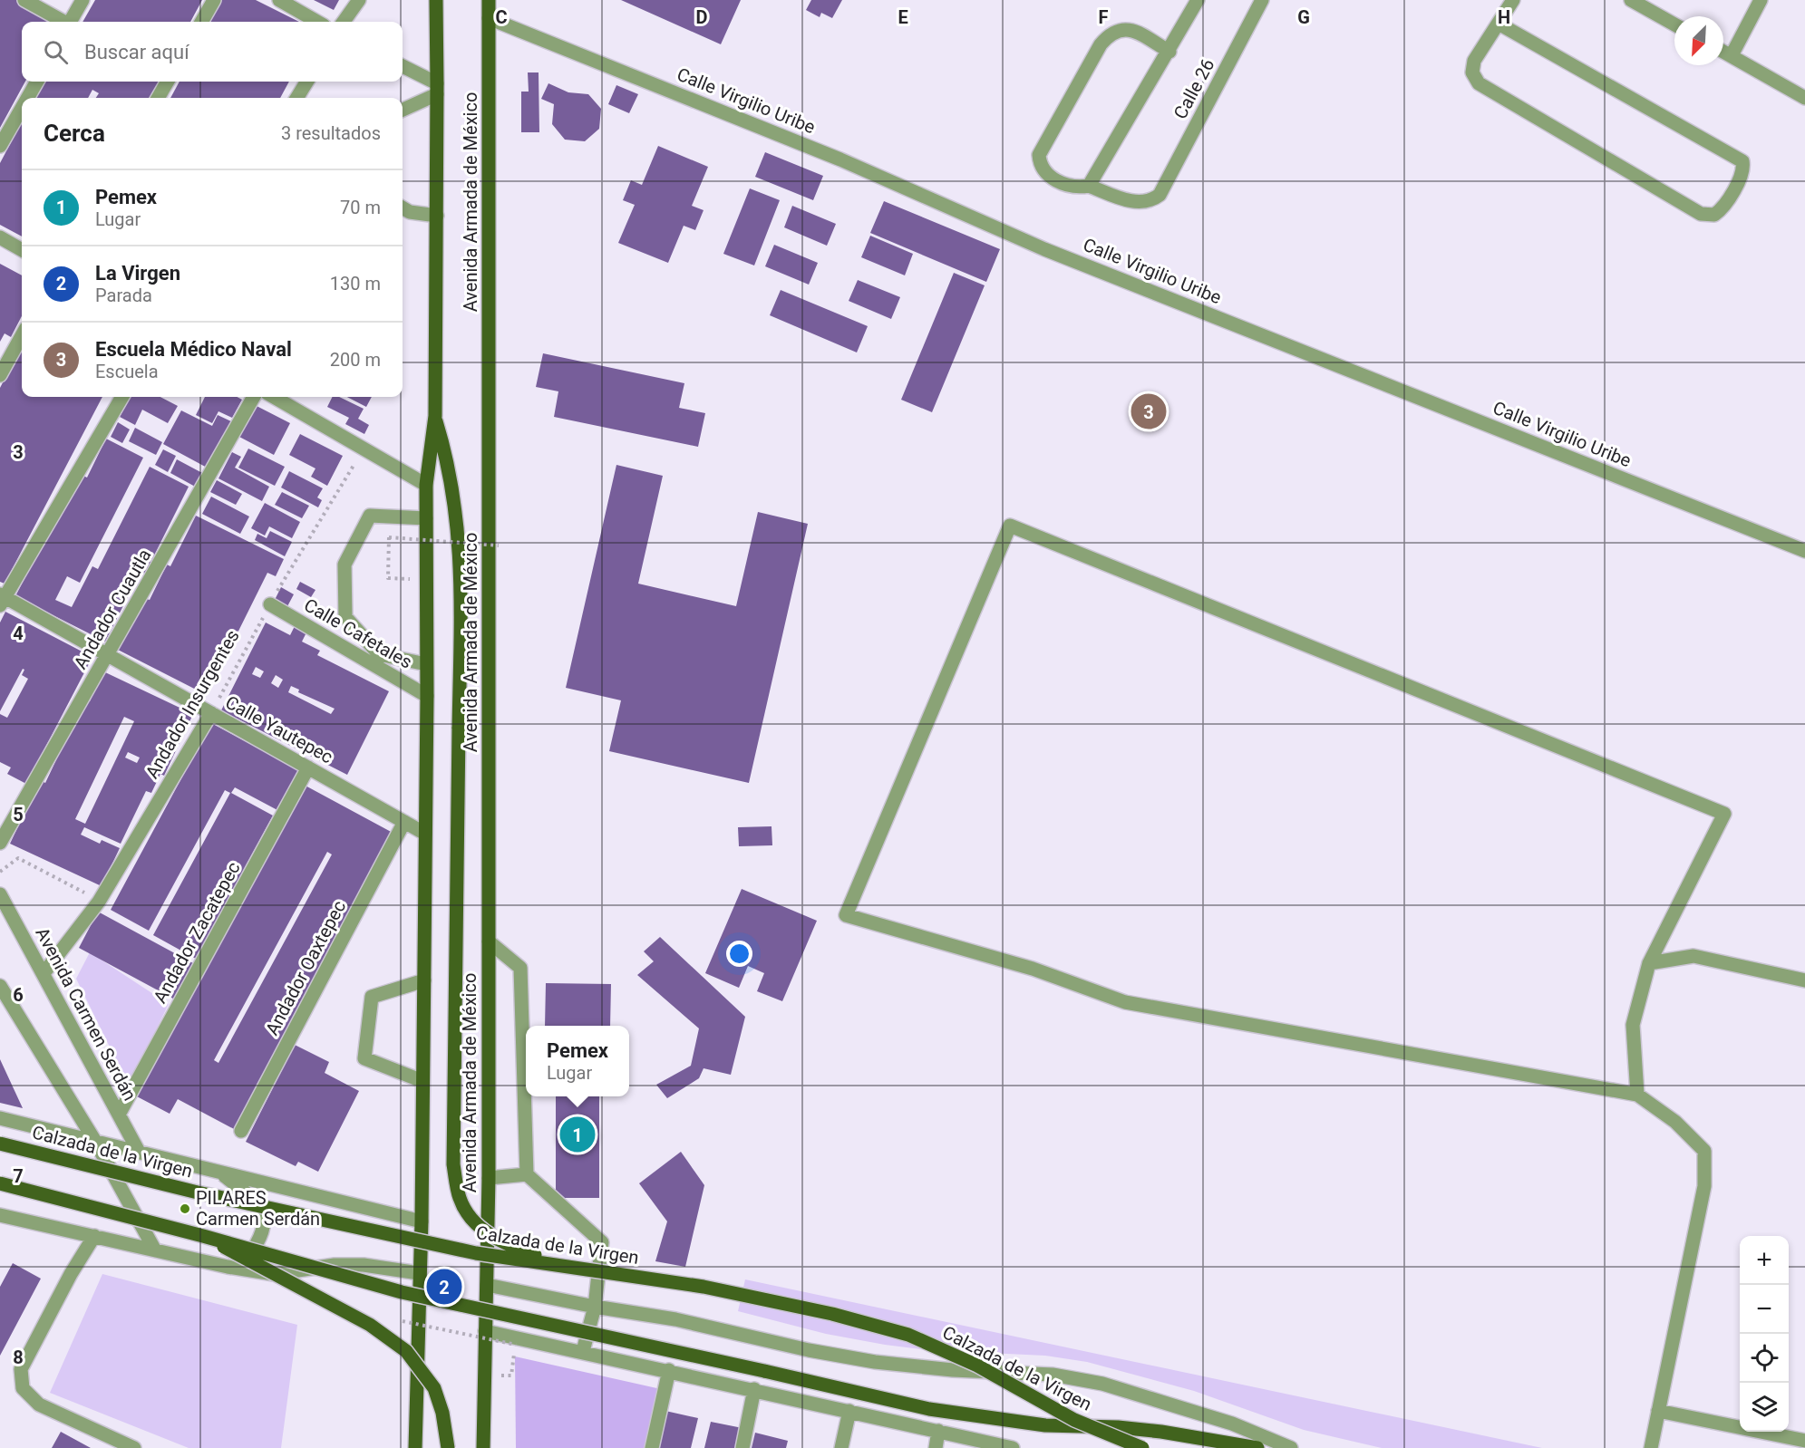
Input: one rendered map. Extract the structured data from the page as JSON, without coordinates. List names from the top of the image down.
{
  "streets": {
    "main road": ["Avenida Armada de México", "Calzada de la Virgen"],
    "street": [
      "Calle 26",
      "Calle Virgilio Uribe",
      "Andador Cuautla",
      "Calle Cafetales",
      "Andador Insurgentes",
      "Calle Yautepec",
      "Andador Zacatepec",
      "Andador Oaxtepec",
      "Avenida Carmen Serdán"
    ]
  },
  "crossings": [
    ["Calle Virgilio Uribe", "Avenida Armada de México"],
    ["Avenida Armada de México", "Calle Cafetales"],
    ["Avenida Armada de México", "Calle Yautepec"],
    ["Avenida Armada de México", "Calzada de la Virgen"],
    ["Andador Cuautla", "Calle Yautepec"],
    ["Calle Cafetales", "Andador Insurgentes"],
    ["Andador Insurgentes", "Calle Yautepec"],
    ["Andador Insurgentes", "Avenida Carmen Serdán"],
    ["Calle Yautepec", "Andador Zacatepec"],
    ["Calle Yautepec", "Andador Oaxtepec"],
    ["Andador Zacatepec", "Avenida Carmen Serdán"],
    ["Avenida Carmen Serdán", "Calzada de la Virgen"]
  ],
  "places": ["PILARES Carmen Serdán"],
  "north": "bottom left",
  "page": {
    "search": "Buscar aquí",
    "heading": ["Cerca", "3 resultados"],
    "list": [
      {
        "mark": "1",
        "name": "Pemex",
        "note": "Lugar",
        "value": "70 m"
      },
      {
        "mark": "2",
        "name": "La Virgen",
        "note": "Parada",
        "value": "130 m"
      },
      {
        "mark": "3",
        "name": "Escuela Médico Naval",
        "note": "Escuela",
        "value": "200 m"
      }
    ],
    "pins": ["3", "1", "2"],
    "popup": ["Pemex", "Lugar"],
    "map_buttons": ["+", "−"]
  },
  "grid": {
    "columns": [
      "C",
      "D",
      "E",
      "F",
      "G",
      "H"
    ],
    "rows": [
      "3",
      "4",
      "5",
      "6",
      "7",
      "8"
    ]
  }
}
